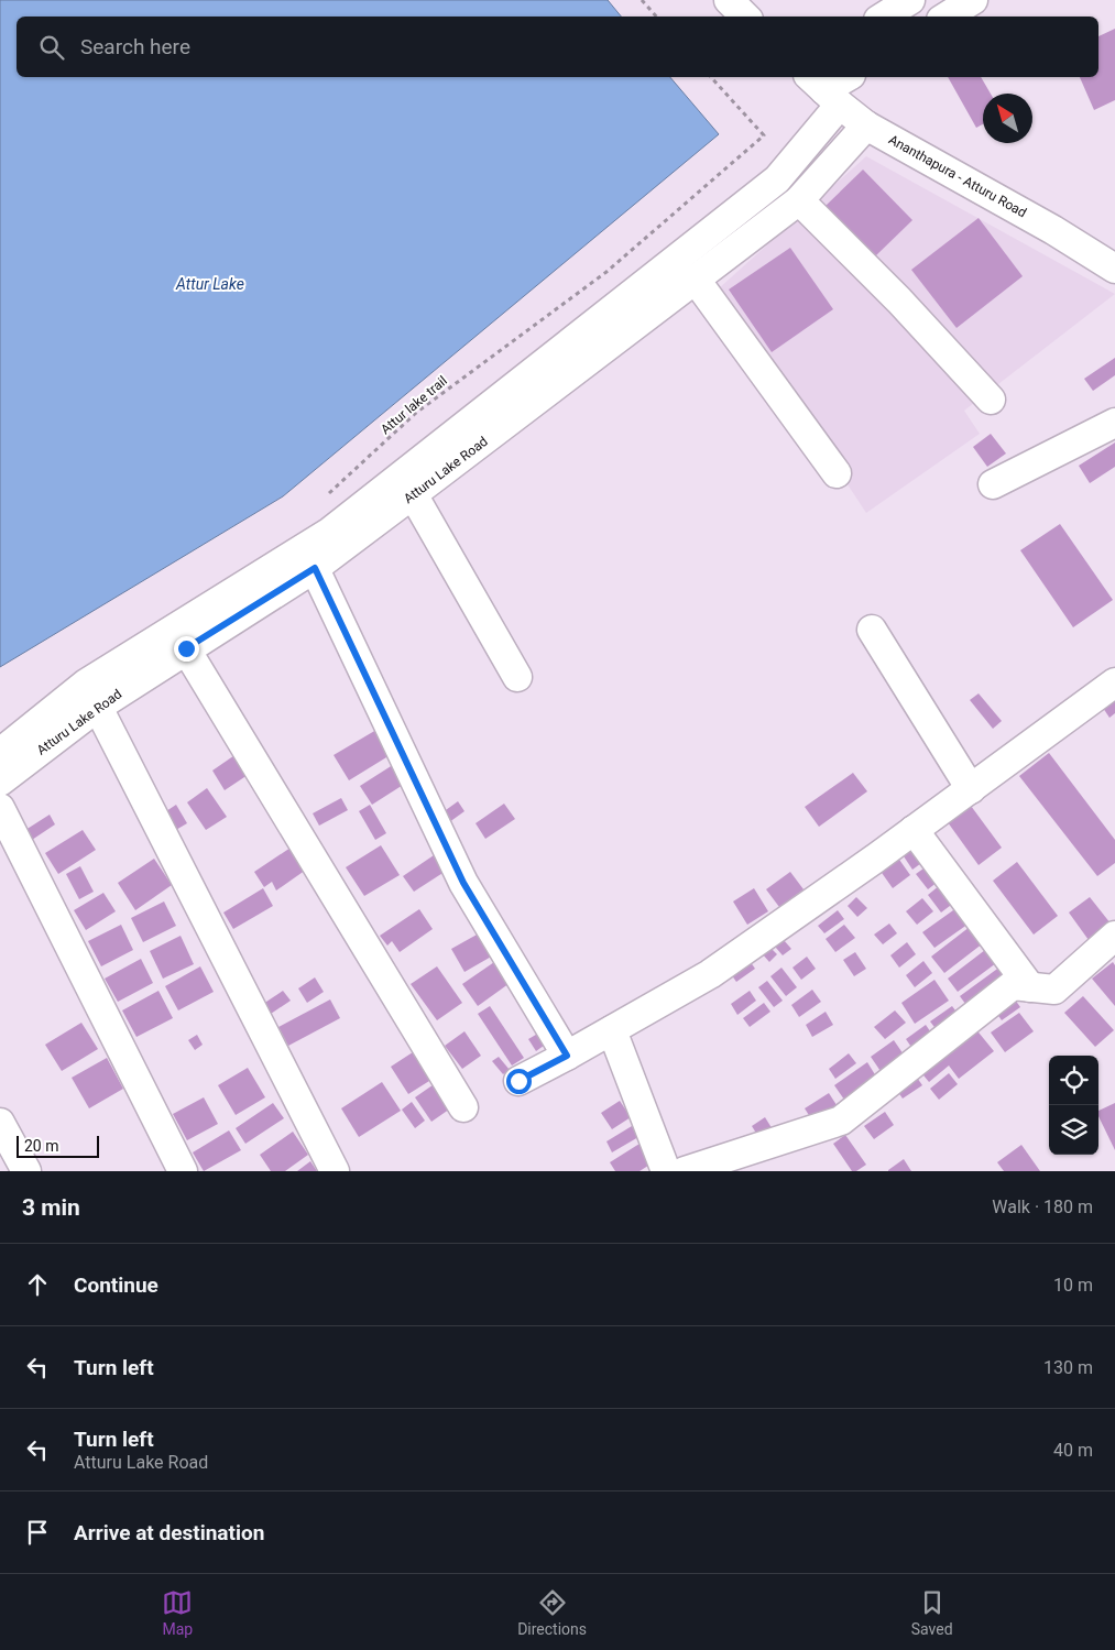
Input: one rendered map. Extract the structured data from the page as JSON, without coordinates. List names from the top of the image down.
{
  "streets": {
    "street": ["Ananthapura - Atturu Road", "Atturu Lake Road"],
    "path": ["Attur lake trail"]
  },
  "crossings": [
    ["Ananthapura - Atturu Road", "Atturu Lake Road"]
  ],
  "water": ["Attur Lake"],
  "scale_bar": "20 m",
  "north": "top left",
  "page": {
    "search": "Search here",
    "scale": "20 m",
    "heading": ["3 min", "Walk · 180 m"],
    "list": [
      ["Continue", "10 m"],
      ["Turn left", "130 m"],
      ["Turn left", "Atturu Lake Road", "40 m"],
      "Arrive at destination"
    ],
    "nav": ["Map", "Directions", "Saved"]
  }
}
